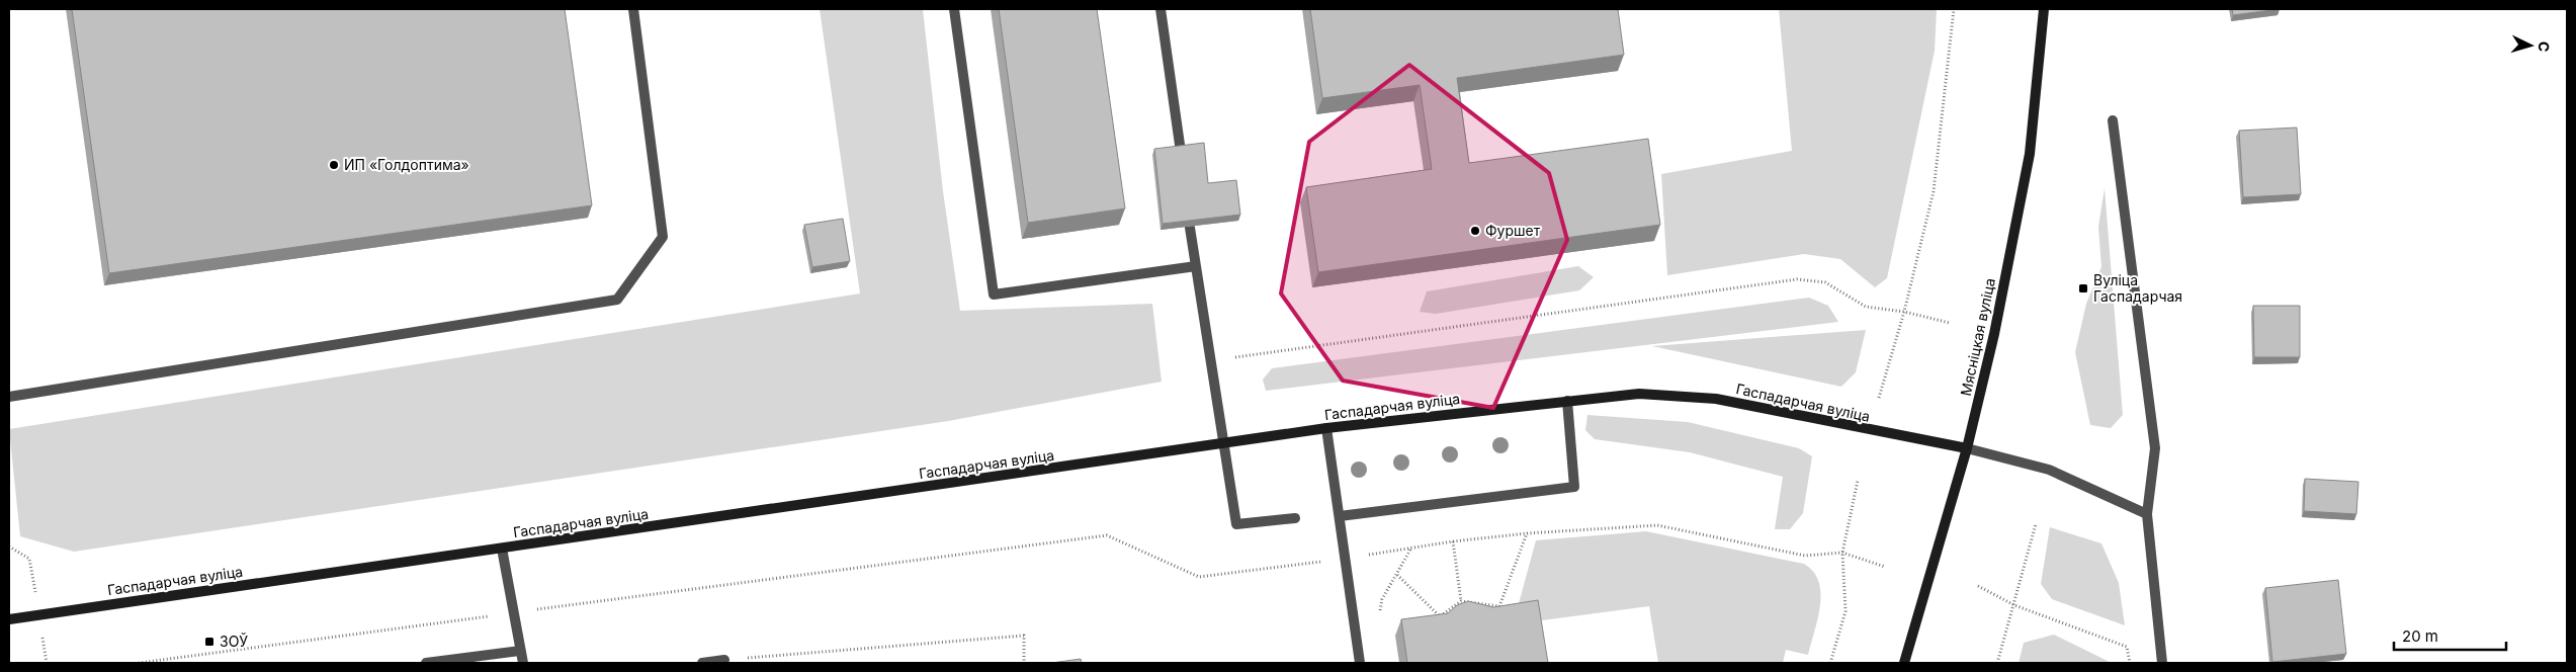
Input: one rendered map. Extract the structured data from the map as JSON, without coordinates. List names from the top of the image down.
{
  "streets": {
    "street": ["Мясніцкая вуліца", "Гаспадарчая вуліца"]
  },
  "crossings": [
    ["Мясніцкая вуліца", "Гаспадарчая вуліца"]
  ],
  "places": {
    "other": ["ИП «Голдоптима»", "Фуршет"],
    "transit": ["Вуліца Гаспадарчая", "ЗОЎ"]
  },
  "scale_bar": "20 m",
  "north": "right"
}
